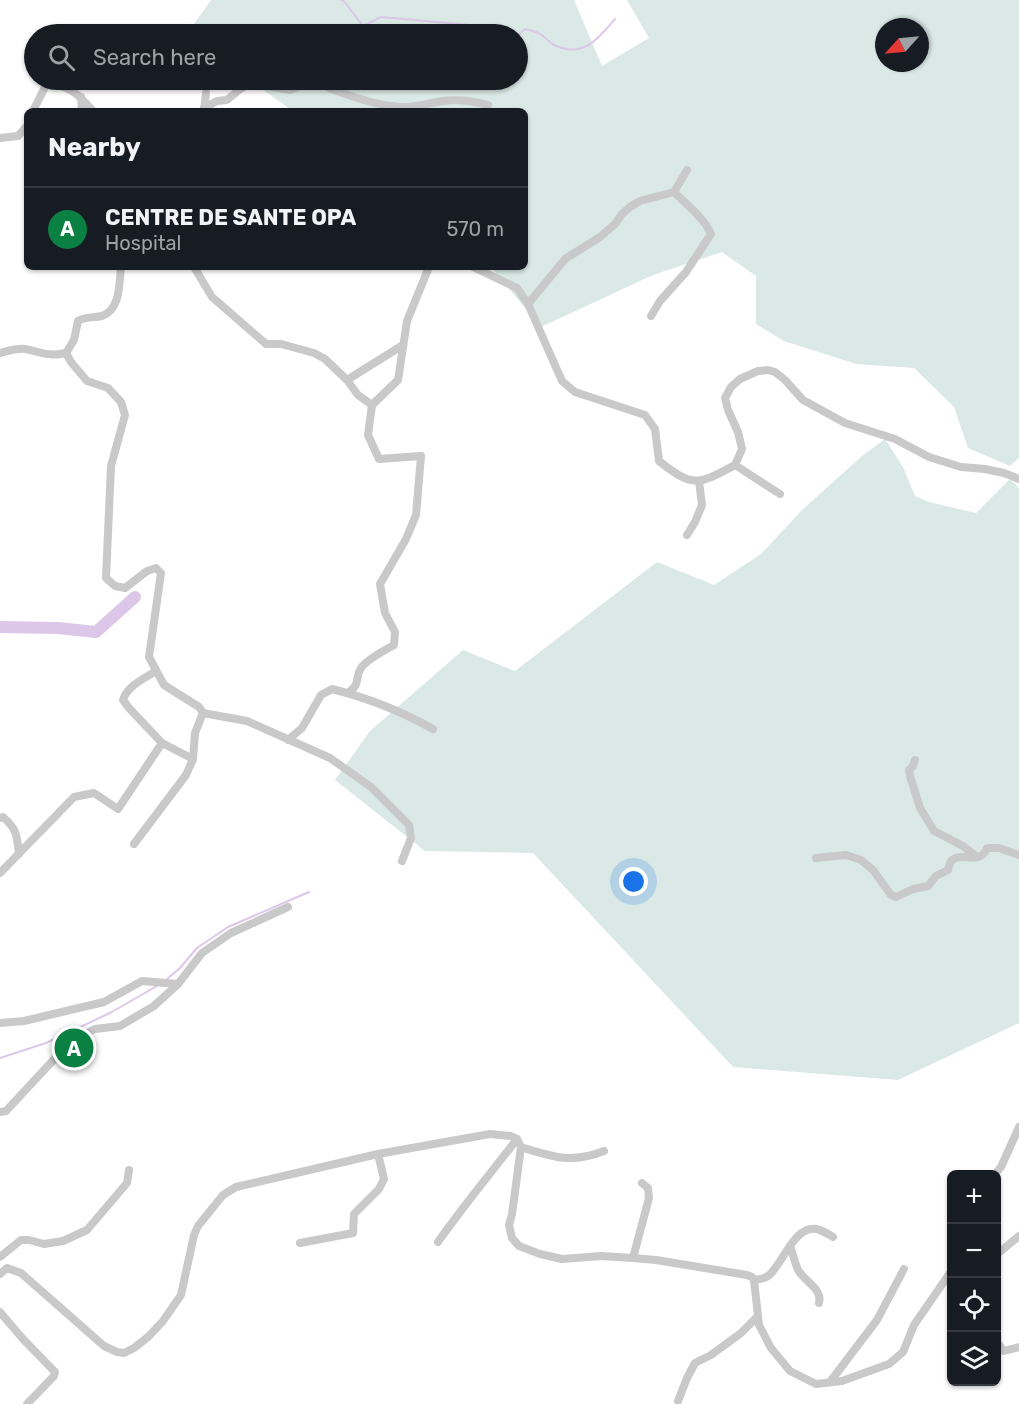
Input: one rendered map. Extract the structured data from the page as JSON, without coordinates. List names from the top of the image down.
{
  "north": "bottom left",
  "page": {
    "search": "Search here",
    "heading": "Nearby",
    "list": [
      {
        "mark": "A",
        "name": "CENTRE DE SANTE OPA",
        "note": "Hospital",
        "value": "570 m"
      }
    ],
    "pins": "A",
    "map_buttons": ["+", "−"]
  }
}
